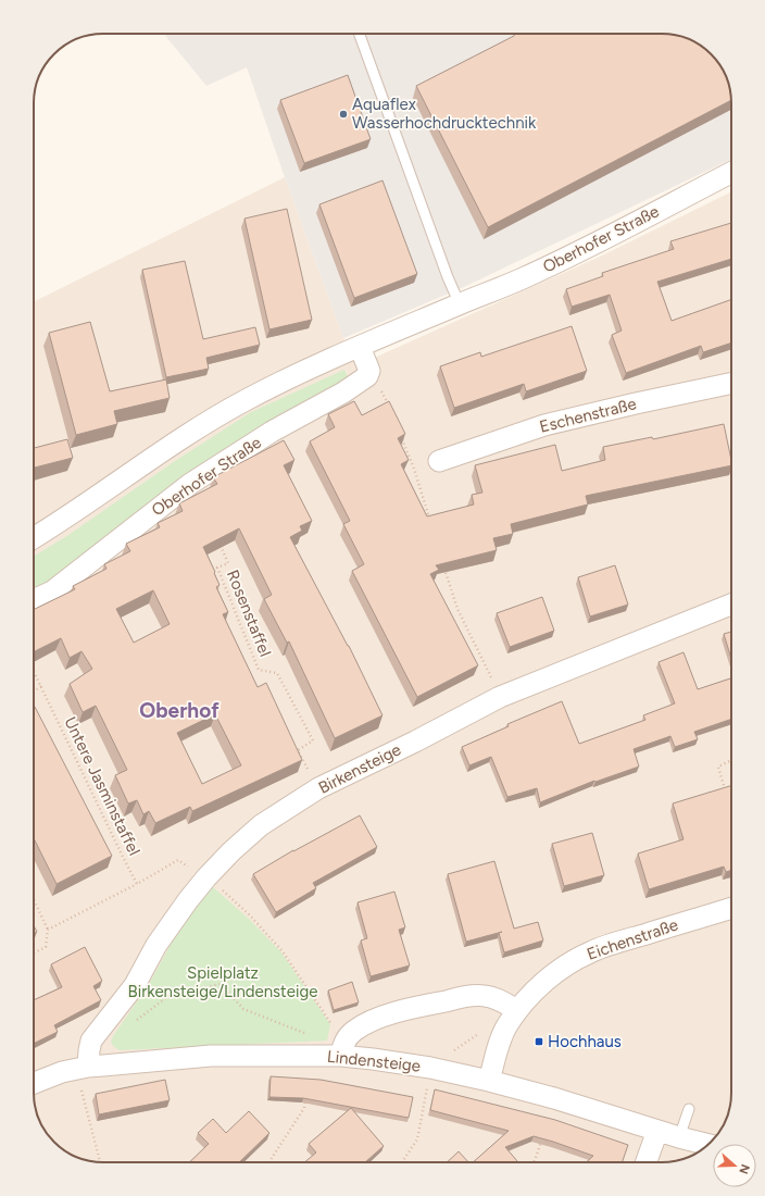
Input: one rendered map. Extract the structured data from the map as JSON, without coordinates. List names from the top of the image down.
{
  "streets": {
    "street": [
      "Oberhofer Straße",
      "Eschenstraße",
      "Birkensteige",
      "Eichenstraße",
      "Lindensteige"
    ],
    "path": ["Rosenstaffel", "Untere Jasminstaffel"]
  },
  "crossings": [
    ["Birkensteige", "Lindensteige"],
    ["Eichenstraße", "Lindensteige"]
  ],
  "districts": ["Oberhof"],
  "parks": ["Spielplatz Birkensteige/Lindensteige"],
  "places": {
    "other": ["Aquaflex Wasserhochdrucktechnik"],
    "transit": ["Hochhaus"]
  },
  "north": "right"
}
